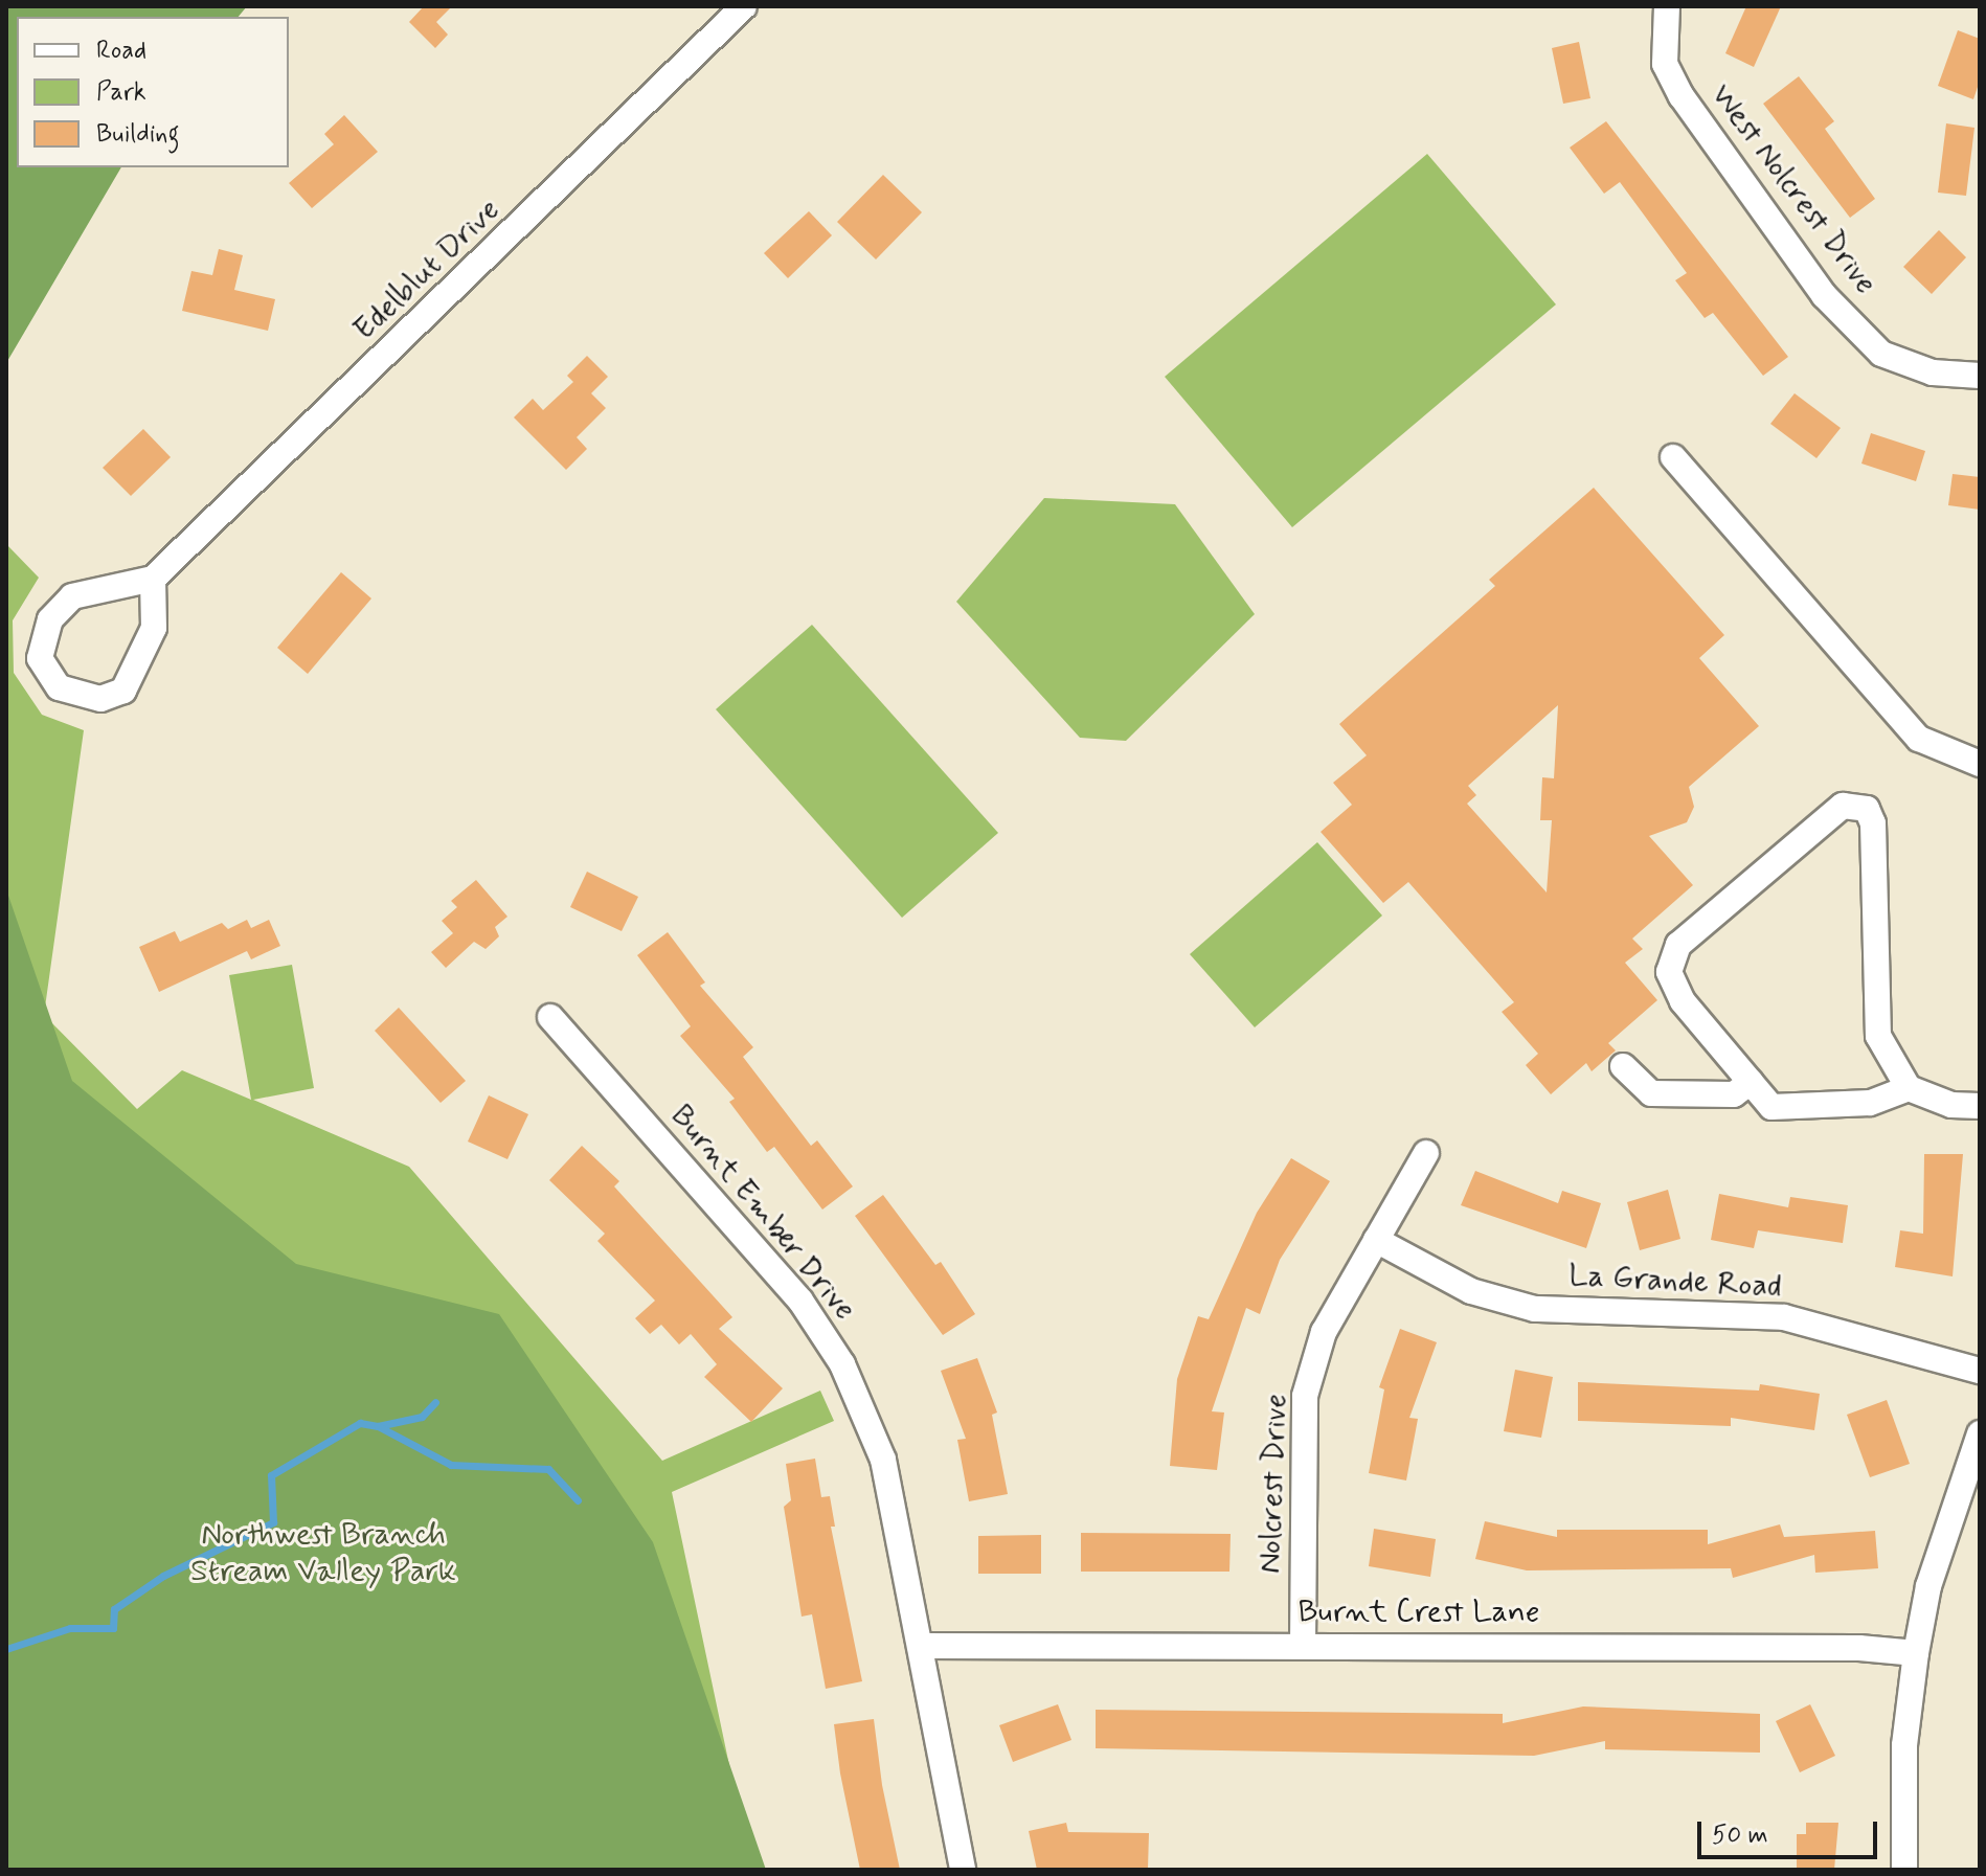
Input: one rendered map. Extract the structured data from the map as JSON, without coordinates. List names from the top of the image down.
{
  "streets": {
    "street": [
      "West Nolcrest Drive",
      "Edelblut Drive",
      "Burnt Ember Drive",
      "La Grande Road",
      "Nolcrest Drive",
      "Burnt Crest Lane"
    ]
  },
  "crossings": [
    ["Burnt Ember Drive", "Burnt Crest Lane"],
    ["La Grande Road", "Nolcrest Drive"],
    ["Nolcrest Drive", "Burnt Crest Lane"]
  ],
  "parks": ["Northwest Branch Stream Valley Park"],
  "legend": ["Road", "Park", "Building"],
  "scale_bar": "50 m"
}
